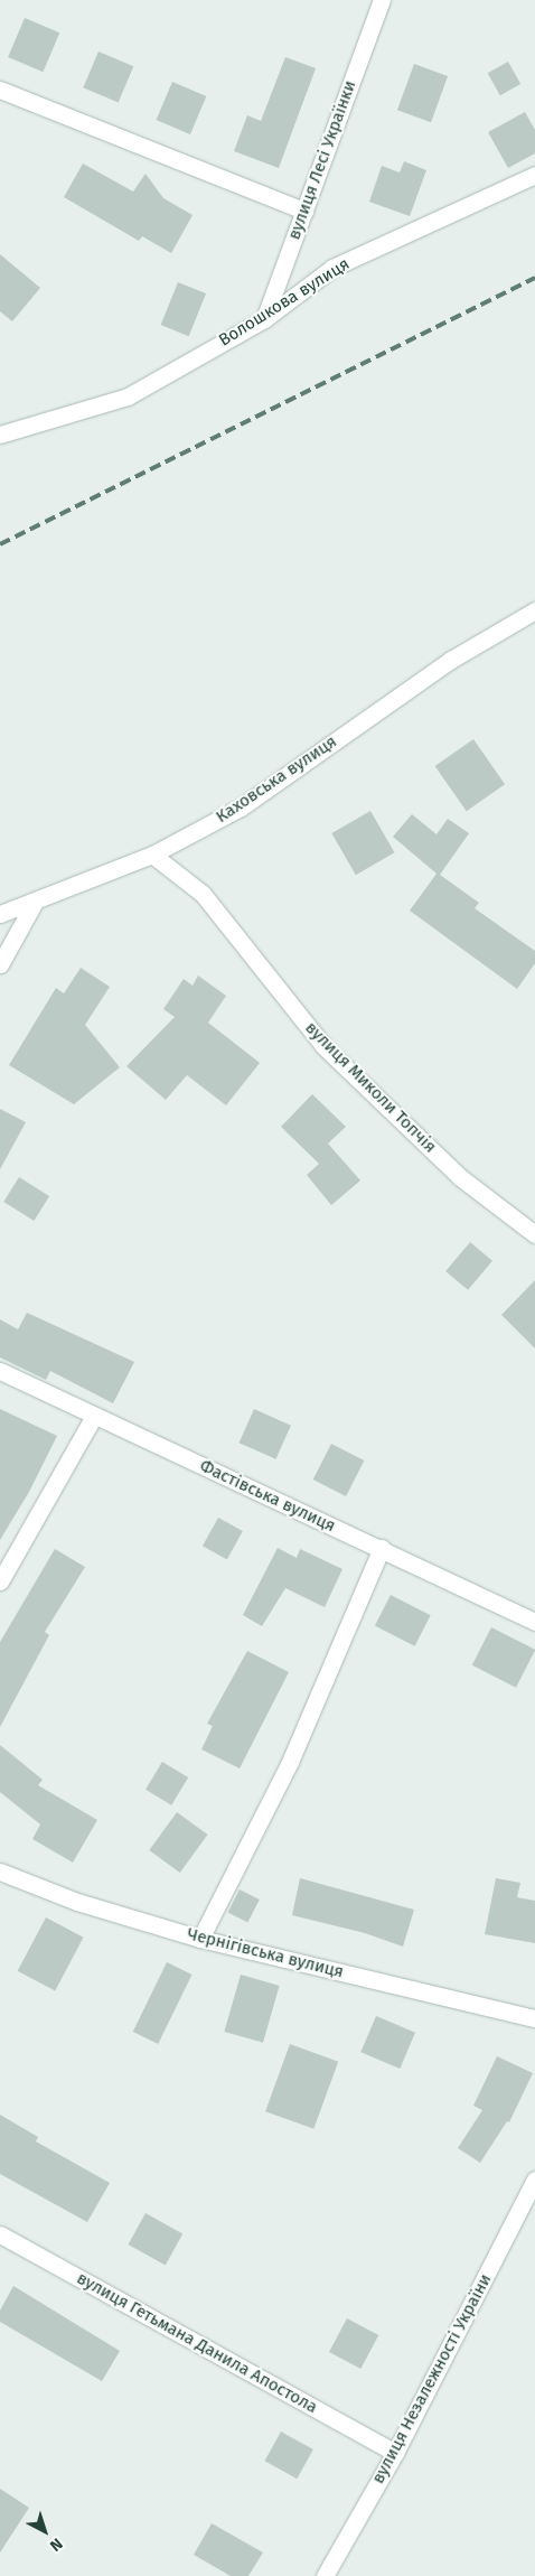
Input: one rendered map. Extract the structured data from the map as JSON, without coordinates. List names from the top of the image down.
{
  "streets": {
    "street": [
      "вулиця Лесі Українки",
      "Волошкова вулиця",
      "Каховська вулиця",
      "вулиця Миколи Топчія",
      "Фастівська вулиця",
      "Чернігівська вулиця",
      "вулиця Гетьмана Данила Апостола",
      "вулиця Незалежності України"
    ]
  },
  "crossings": [
    ["вулиця Лесі Українки", "Волошкова вулиця"],
    ["Каховська вулиця", "вулиця Миколи Топчія"],
    ["вулиця Гетьмана Данила Апостола", "вулиця Незалежності України"]
  ],
  "north": "bottom right"
}
